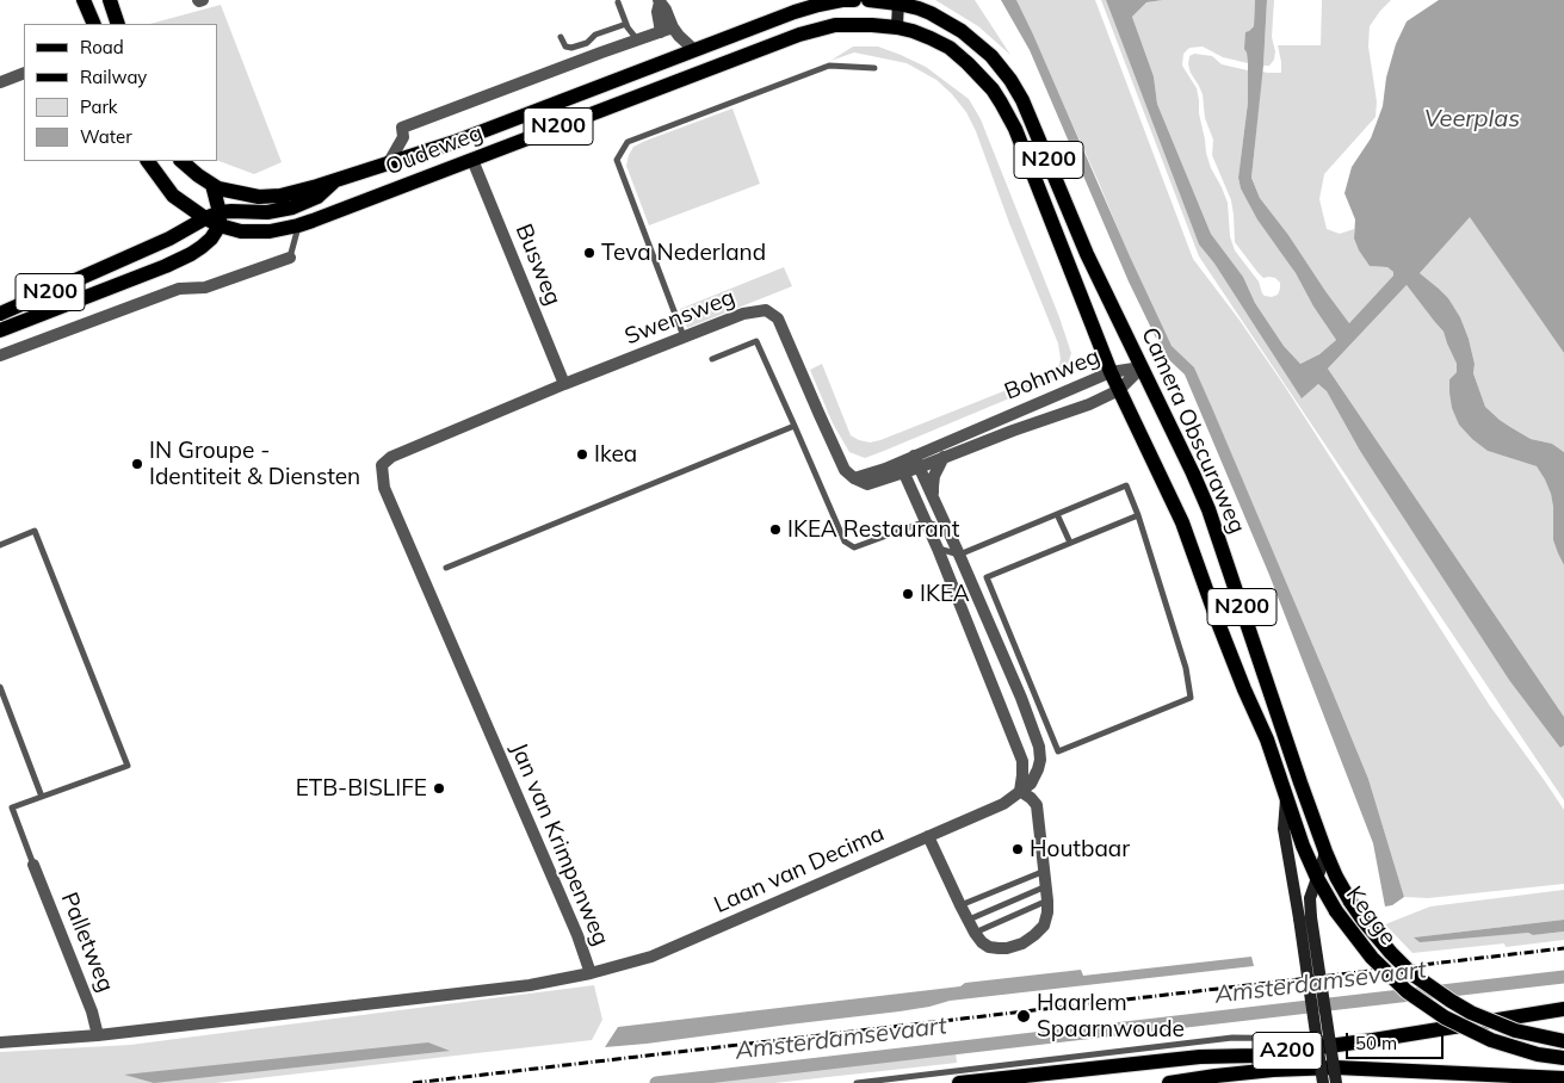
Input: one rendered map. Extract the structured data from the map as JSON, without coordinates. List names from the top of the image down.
{
  "streets": {
    "main road": [
      "N200",
      "Oudeweg",
      "Camera Obscuraweg",
      "Kegge",
      "A200"
    ],
    "street": [
      "Busweg",
      "Swensweg",
      "Bohnweg",
      "Jan van Krimpenweg",
      "Laan van Decima",
      "Palletweg"
    ]
  },
  "crossings": [
    ["N200", "Oudeweg"],
    ["N200", "Bohnweg"],
    ["N200", "Camera Obscuraweg"],
    ["N200", "Kegge"],
    ["Oudeweg", "Busweg"],
    ["Busweg", "Swensweg"],
    ["Busweg", "Jan van Krimpenweg"],
    ["Swensweg", "Bohnweg"],
    ["Swensweg", "Jan van Krimpenweg"],
    ["Bohnweg", "Camera Obscuraweg"],
    ["Bohnweg", "Laan van Decima"],
    ["Camera Obscuraweg", "Kegge"],
    ["Jan van Krimpenweg", "Laan van Decima"],
    ["Jan van Krimpenweg", "Palletweg"]
  ],
  "water": ["Veerplas", "Amsterdamsevaart"],
  "places": [
    "Teva Nederland",
    "Ikea",
    "IN Groupe - Identiteit & Diensten",
    "IKEA Restaurant",
    "IKEA",
    "ETB-BISLIFE",
    "Houtbaar",
    "Haarlem Spaarnwoude"
  ],
  "legend": [
    "Road",
    "Railway",
    "Park",
    "Water"
  ],
  "scale_bar": "50 m"
}
